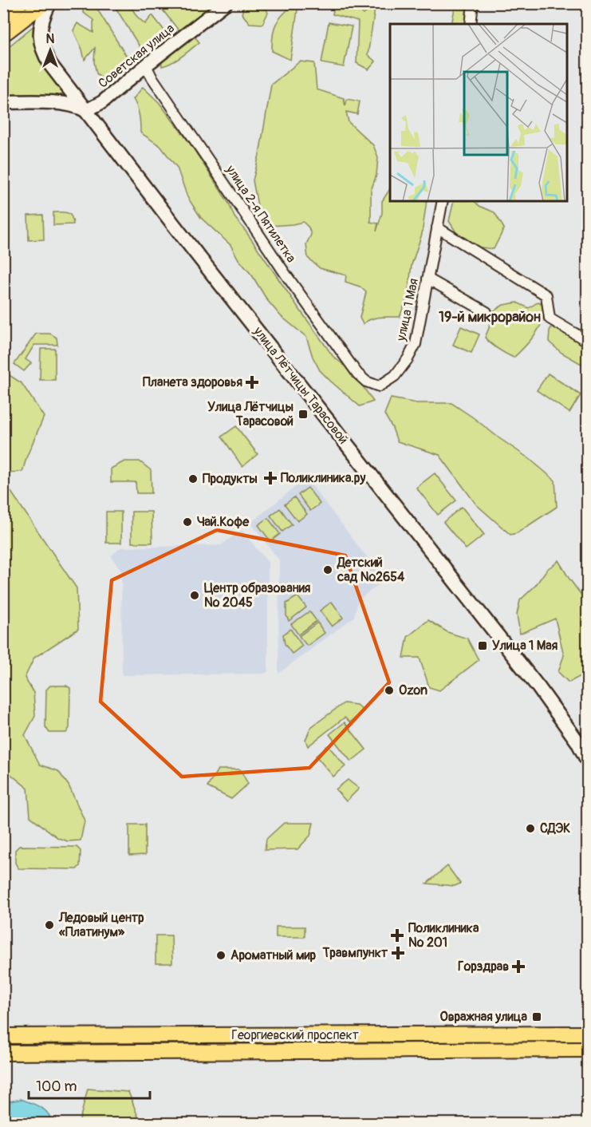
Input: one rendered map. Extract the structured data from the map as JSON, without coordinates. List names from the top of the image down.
{
  "streets": {
    "main road": ["улица Лётчицы Тарасовой", "Георгиевский проспект"],
    "street": ["Советская улица", "улица 2-я Пятилетка", "улица 1 Мая"]
  },
  "crossings": [
    ["Советская улица", "улица 2-я Пятилетка"],
    ["Советская улица", "улица Лётчицы Тарасовой"],
    ["улица 2-я Пятилетка", "улица 1 Мая"]
  ],
  "districts": ["19-й микрорайон"],
  "places": {
    "health": [
      "Планета здоровья",
      "Поликлиника.ру",
      "Поликлиника № 201",
      "Травмпункт",
      "Горздрав"
    ],
    "transit": ["Улица Лётчицы Тарасовой", "Улица 1 Мая", "Овражная улица"],
    "other": [
      "Продукты",
      "Чай.Кофе",
      "Детский сад №2654",
      "Центр образования № 2045",
      "Ozon",
      "СДЭК",
      "Ледовый центр «Платинум»",
      "Ароматный мир"
    ]
  },
  "scale_bar": "100 m",
  "north": "top"
}
